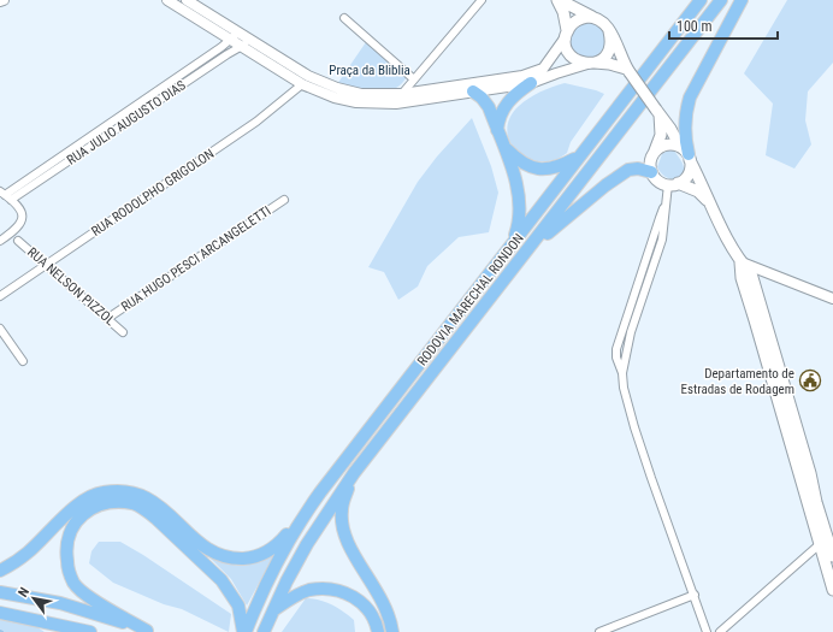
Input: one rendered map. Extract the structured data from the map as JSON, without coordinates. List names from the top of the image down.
{
  "streets": {
    "highway": ["RODOVIA MARECHAL RONDON"],
    "street": [
      "RUA JULIO AUGUSTO DIAS",
      "RUA RODOLPHO GRIGOLON",
      "RUA HUGO PESCI ARCANGELETTI",
      "RUA NELSON PIZZOL"
    ]
  },
  "crossings": [
    ["RUA RODOLPHO GRIGOLON", "RUA NELSON PIZZOL"],
    ["RUA HUGO PESCI ARCANGELETTI", "RUA NELSON PIZZOL"]
  ],
  "parks": ["Praça da Bliblia"],
  "places": {
    "public building": ["Departamento de Estradas de Rodagem"]
  },
  "scale_bar": "100 m",
  "north": "top left"
}
